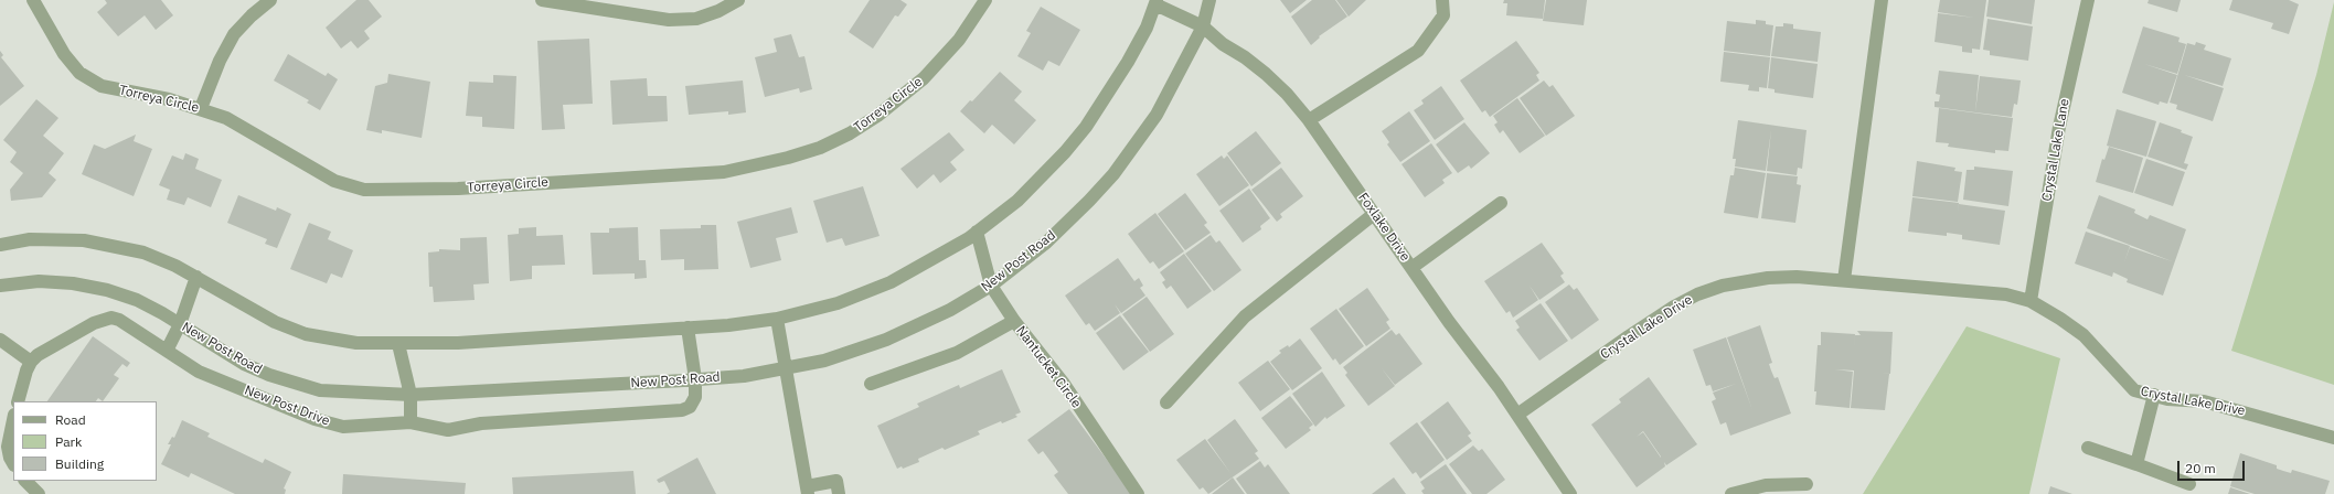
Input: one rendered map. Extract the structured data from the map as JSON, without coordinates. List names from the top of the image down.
{
  "streets": {
    "street": [
      "Torreya Circle",
      "Crystal Lake Lane",
      "Foxlake Drive",
      "New Post Road",
      "Crystal Lake Drive",
      "Nantucket Circle",
      "New Post Drive"
    ]
  },
  "crossings": [
    ["Crystal Lake Lane", "Crystal Lake Drive"],
    ["Foxlake Drive", "New Post Road"],
    ["Foxlake Drive", "Crystal Lake Drive"],
    ["New Post Road", "Nantucket Circle"],
    ["New Post Road", "New Post Drive"]
  ],
  "legend": ["Road", "Park", "Building"],
  "scale_bar": "20 m"
}
